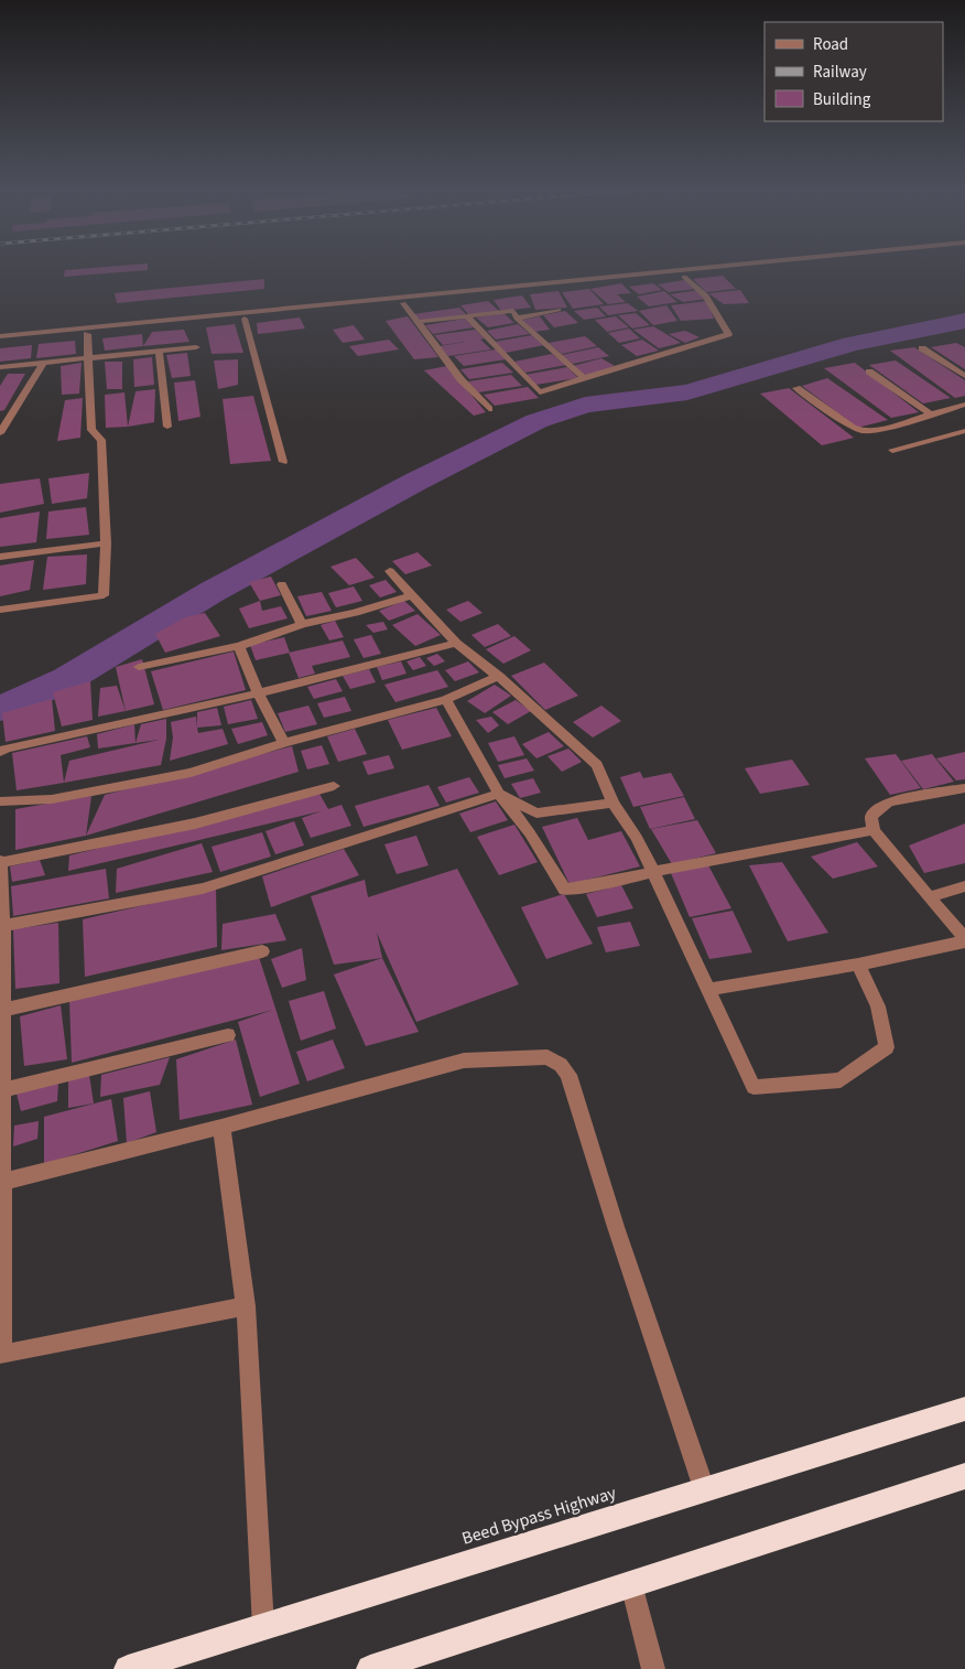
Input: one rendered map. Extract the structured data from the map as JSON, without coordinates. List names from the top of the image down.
{
  "streets": {
    "highway": ["Beed Bypass Highway"]
  },
  "legend": ["Road", "Railway", "Building"]
}
